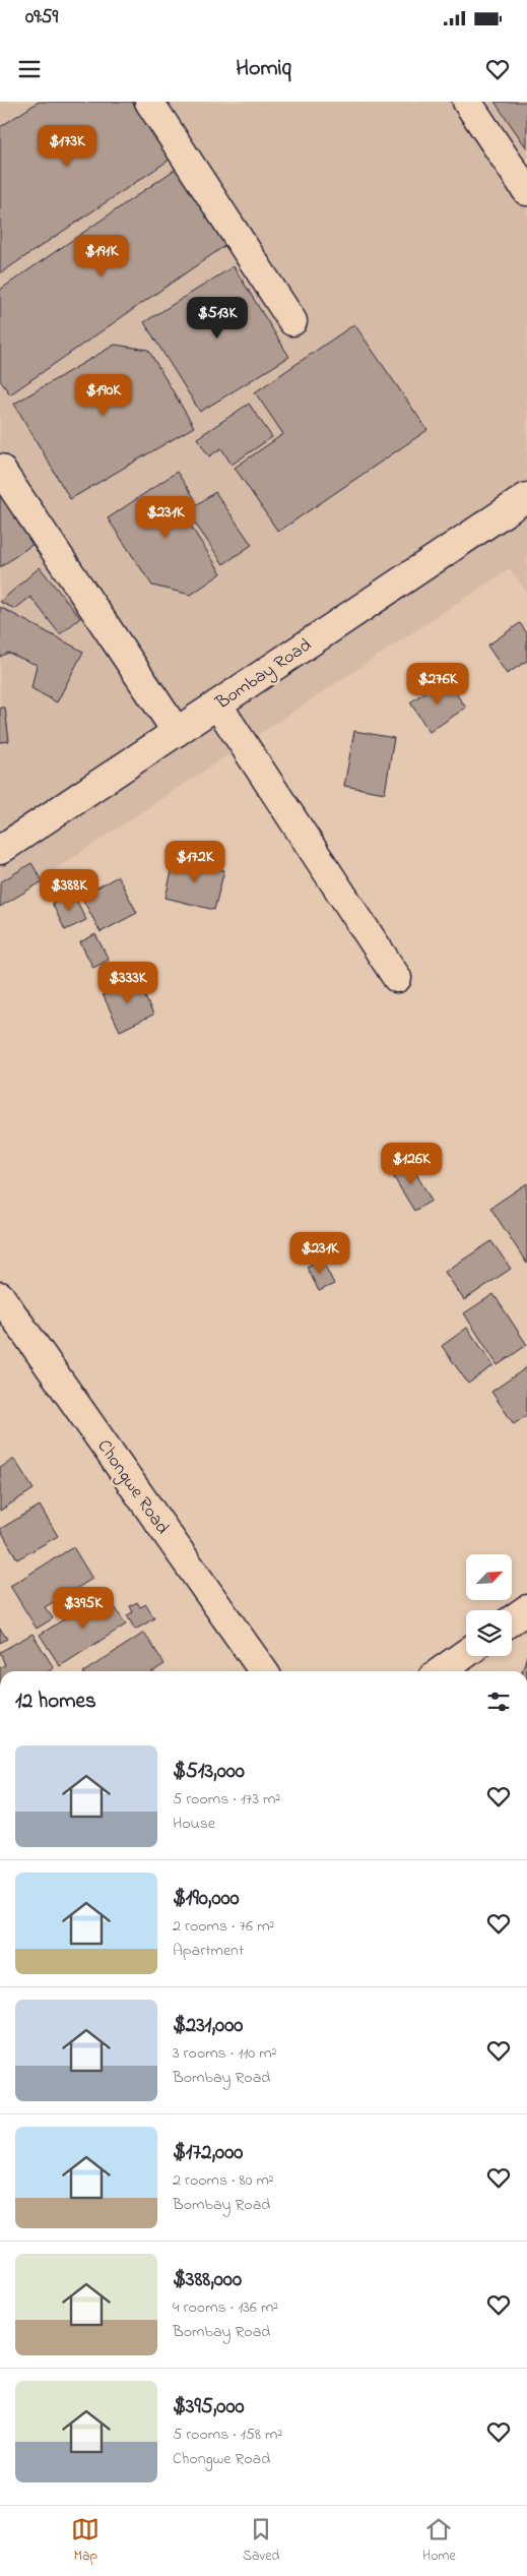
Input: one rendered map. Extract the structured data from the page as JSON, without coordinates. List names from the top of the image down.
{
  "streets": {
    "street": ["Bombay Road", "Chongwe Road"]
  },
  "north": "top right",
  "page": {
    "status": "09:59",
    "header": "Homiq",
    "price": [
      "$173K",
      "$191K",
      "$513K",
      "$190K",
      "$231K",
      "$276K",
      "$172K",
      "$388K",
      "$333K",
      "$126K",
      "$231K",
      "$395K"
    ],
    "heading": "12 homes",
    "list": [
      {
        "name": "$513,000",
        "note": "5 rooms · 173 m² · House"
      },
      {
        "name": "$190,000",
        "note": "2 rooms · 76 m² · Apartment"
      },
      {
        "name": "$231,000",
        "note": "3 rooms · 110 m² · Bombay Road"
      },
      {
        "name": "$172,000",
        "note": "2 rooms · 80 m² · Bombay Road"
      },
      {
        "name": "$388,000",
        "note": "4 rooms · 136 m² · Bombay Road"
      },
      {
        "name": "$395,000",
        "note": "5 rooms · 158 m² · Chongwe Road"
      }
    ],
    "tabs": ["Map", "Saved", "Home"]
  }
}
